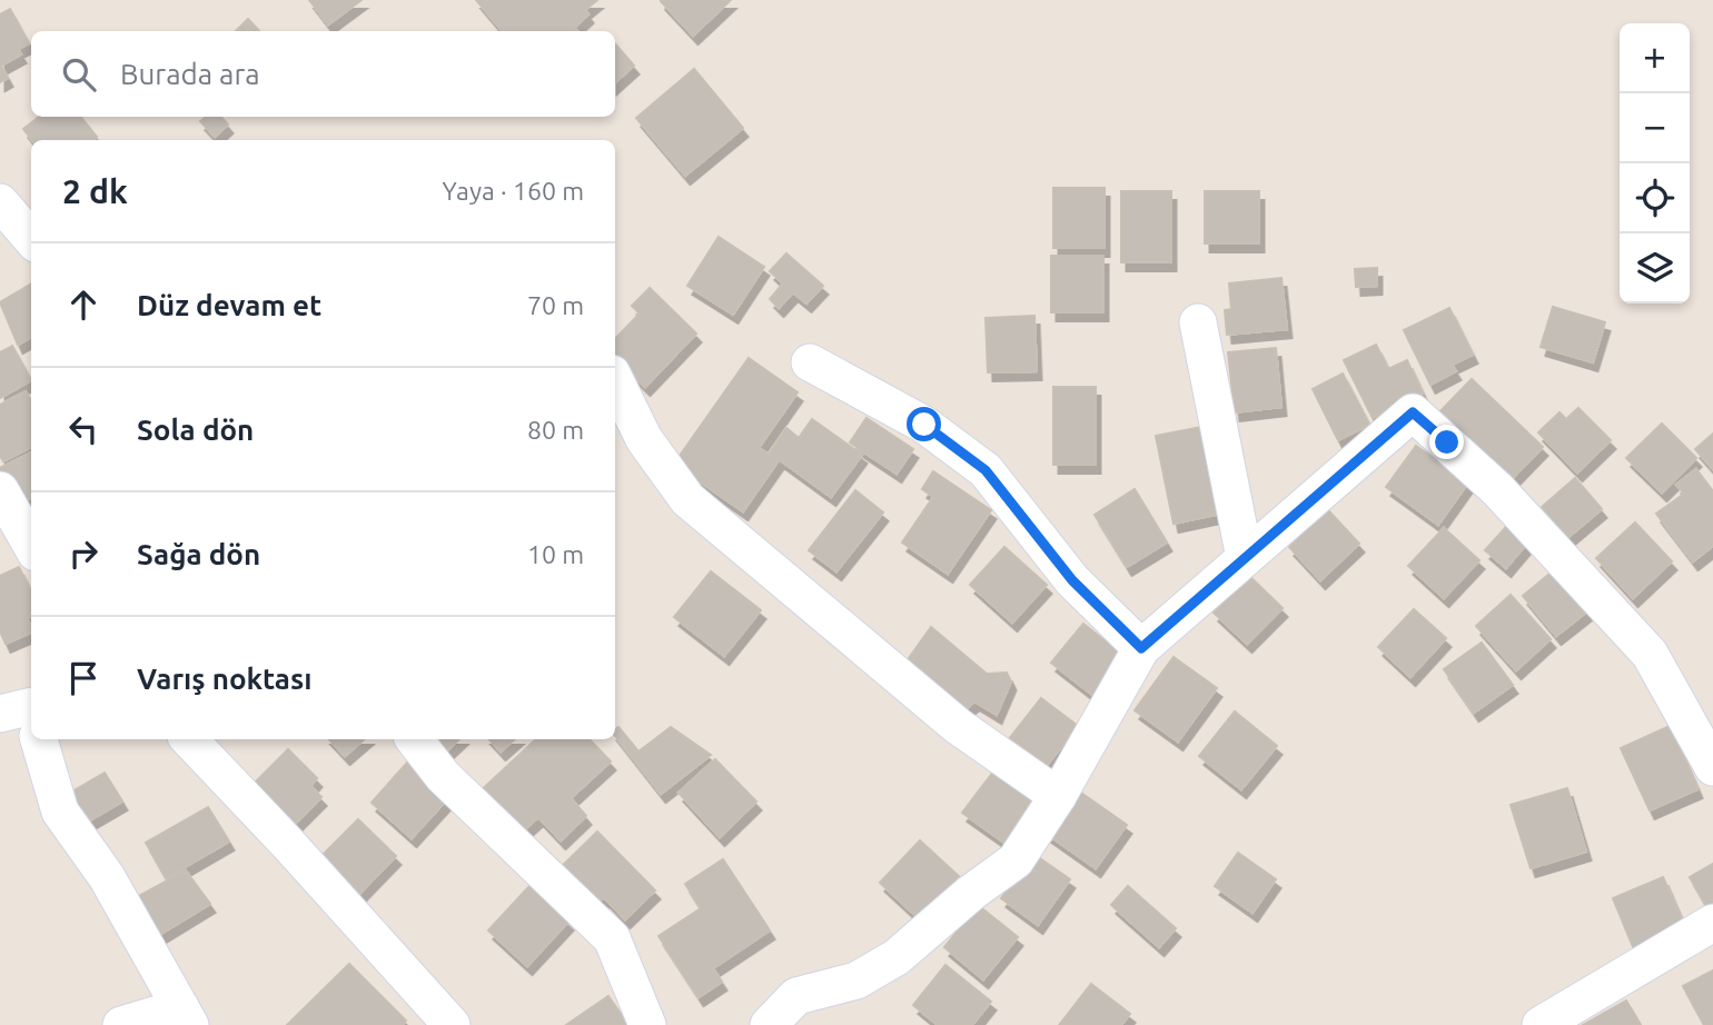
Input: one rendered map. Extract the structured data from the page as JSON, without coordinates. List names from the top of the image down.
{
  "page": {
    "map_buttons": ["+", "−"],
    "search": "Burada ara",
    "heading": ["2 dk", "Yaya · 160 m"],
    "list": [
      ["Düz devam et", "70 m"],
      ["Sola dön", "80 m"],
      ["Sağa dön", "10 m"],
      "Varış noktası"
    ]
  }
}
